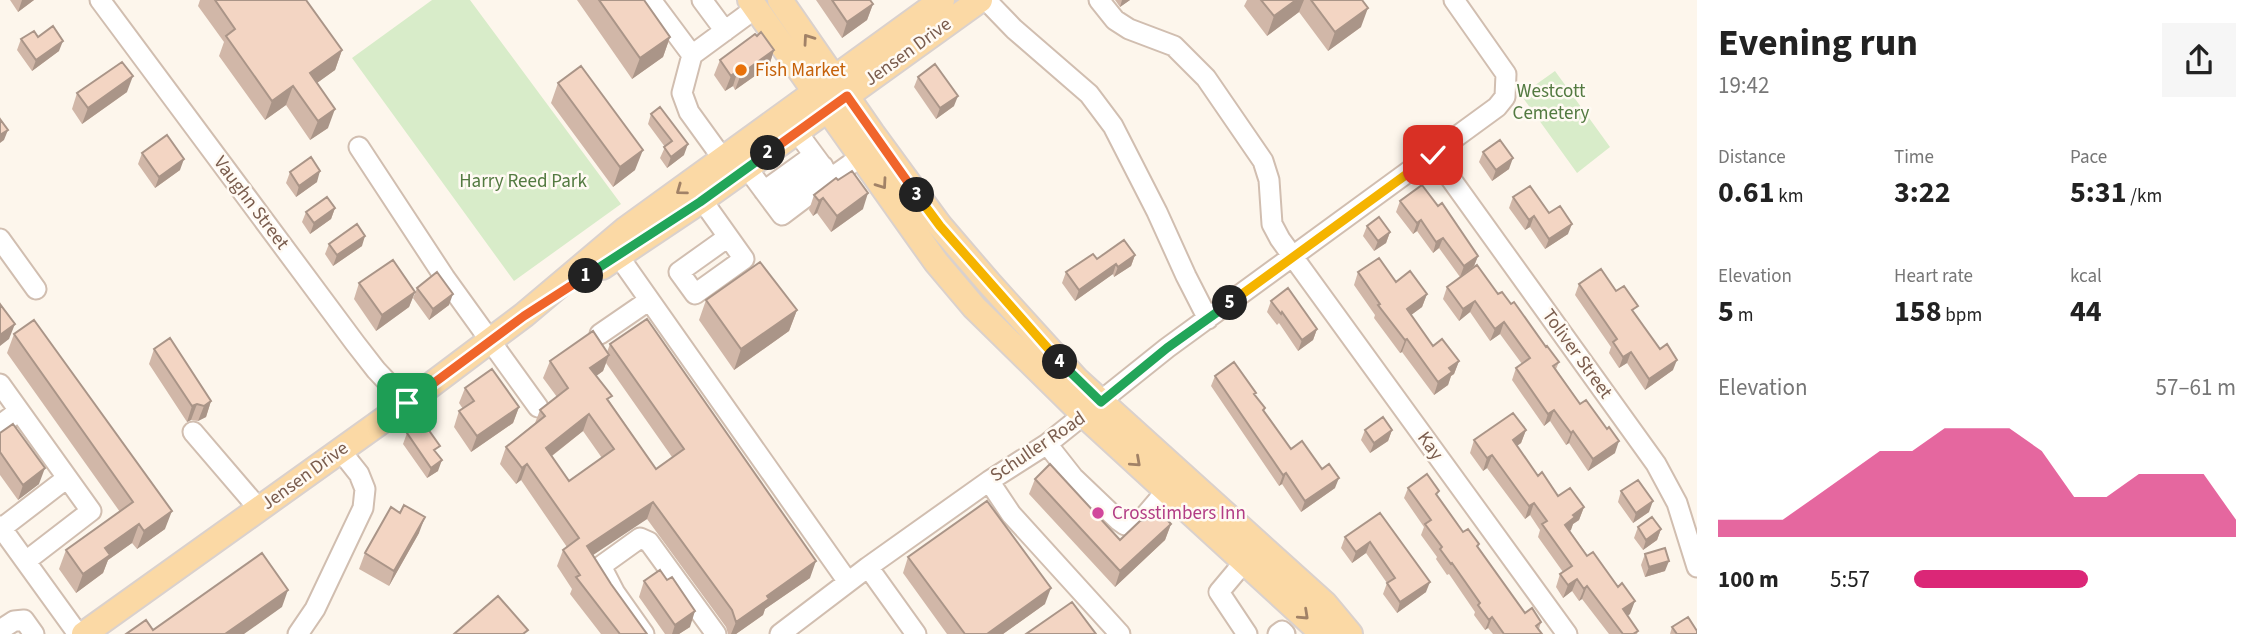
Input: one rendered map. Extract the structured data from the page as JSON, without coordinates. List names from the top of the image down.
{
  "streets": {
    "main road": ["Jensen Drive"],
    "street": [
      "Vaughn Street",
      "Toliver Street",
      "Kay",
      "Schuller Road"
    ]
  },
  "crossings": [
    ["Jensen Drive", "Vaughn Street"],
    ["Toliver Street", "Schuller Road"],
    ["Kay", "Schuller Road"]
  ],
  "parks": ["Westcott Cemetery", "Harry Reed Park"],
  "places": ["Fish Market", "Crosstimbers Inn"],
  "page": {
    "heading": ["Evening run", "19:42"],
    "stats": [
      ["Distance", "0.61 km"],
      ["Time", "3:22"],
      ["Pace", "5:31 /km"],
      ["Elevation", "5 m"],
      ["Heart rate", "158 bpm"],
      ["kcal", "44"]
    ],
    "pins": [
      "2",
      "3",
      "1",
      "5",
      "4"
    ],
    "chart": ["Elevation", "57–61 m"],
    "list": [
      {
        "name": "100 m",
        "note": "5:57"
      }
    ]
  }
}
